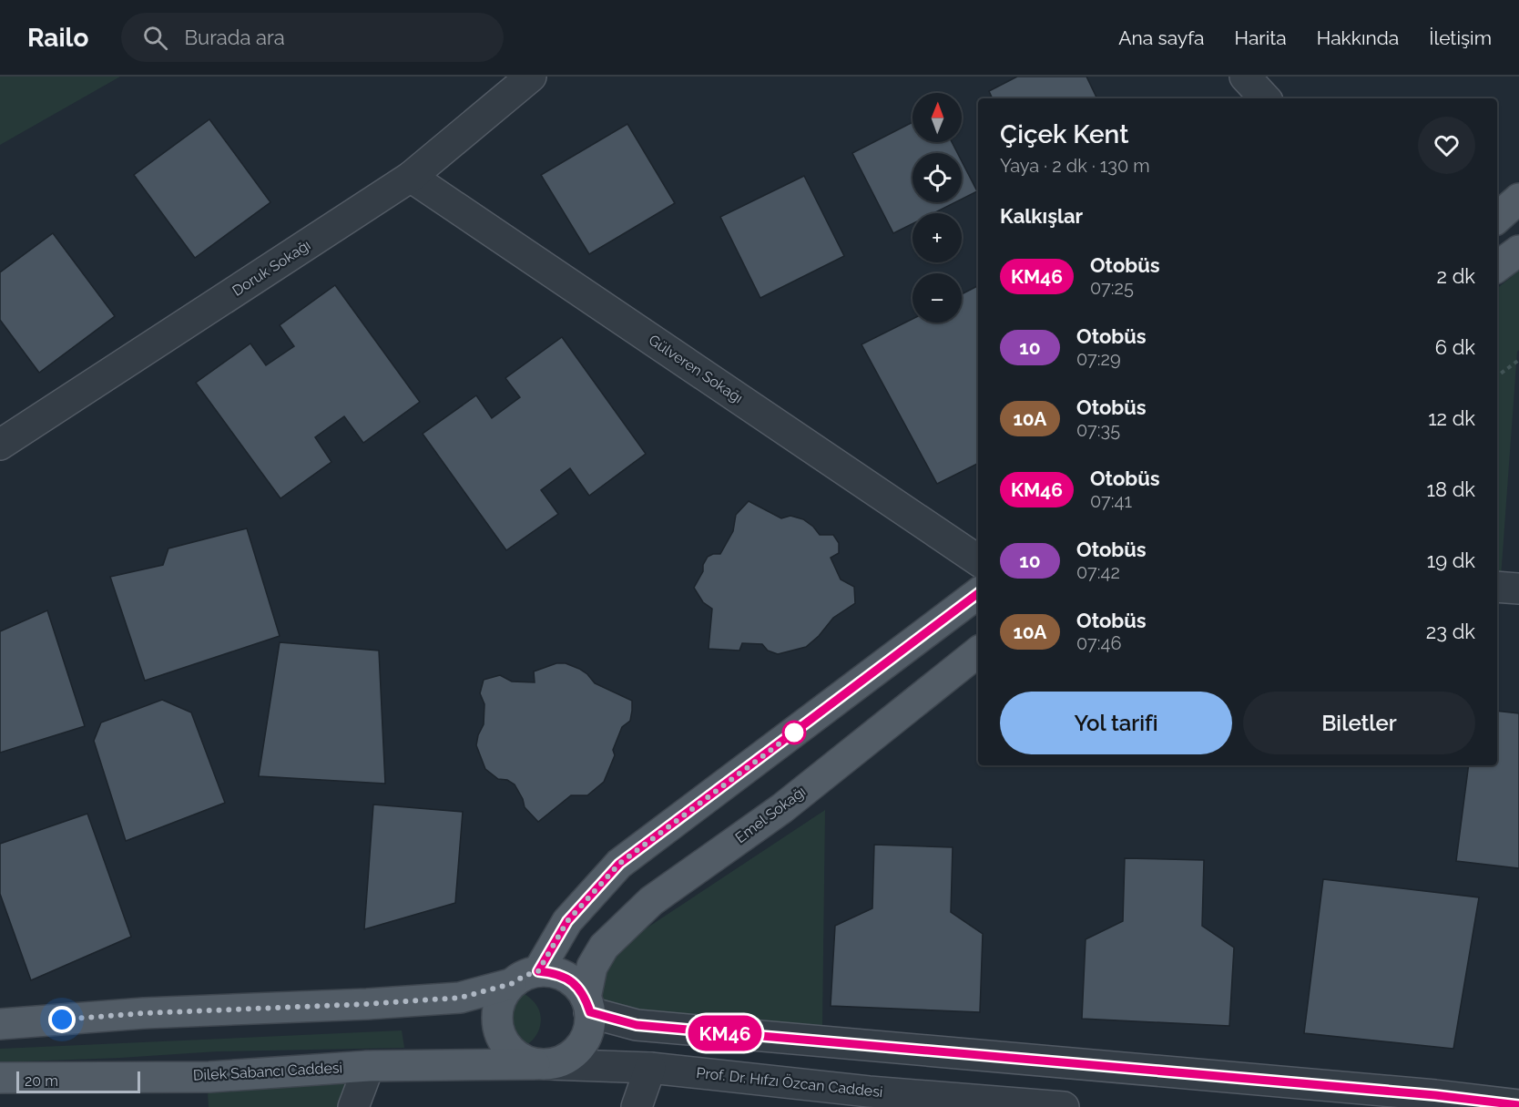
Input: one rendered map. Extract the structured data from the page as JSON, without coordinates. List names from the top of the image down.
{
  "streets": {
    "main road": ["Emel Sokağı", "Dilek Sabancı Caddesi"],
    "street": ["Doruk Sokağı", "Gülveren Sokağı", "Prof. Dr. Hıfzı Özcan Caddesi"]
  },
  "crossings": [
    ["Doruk Sokağı", "Gülveren Sokağı"],
    ["Emel Sokağı", "Dilek Sabancı Caddesi"],
    ["Emel Sokağı", "Prof. Dr. Hıfzı Özcan Caddesi"],
    ["Dilek Sabancı Caddesi", "Prof. Dr. Hıfzı Özcan Caddesi"]
  ],
  "lines": ["bus line KM46"],
  "scale_bar": "20 m",
  "north": "top",
  "page": {
    "header": "Railo",
    "search": "Burada ara",
    "nav": [
      "Ana sayfa",
      "Harita",
      "Hakkında",
      "İletişim"
    ],
    "on_map": "KM46",
    "map_buttons": ["+", "−"],
    "heading": [
      ["Çiçek Kent", "Yaya · 2 dk · 130 m"],
      "Kalkışlar"
    ],
    "list": [
      {
        "mark": "KM46",
        "name": "Otobüs",
        "note": "07:25",
        "value": "2 dk"
      },
      {
        "mark": "10",
        "name": "Otobüs",
        "note": "07:29",
        "value": "6 dk"
      },
      {
        "mark": "10A",
        "name": "Otobüs",
        "note": "07:35",
        "value": "12 dk"
      },
      {
        "mark": "KM46",
        "name": "Otobüs",
        "note": "07:41",
        "value": "18 dk"
      },
      {
        "mark": "10",
        "name": "Otobüs",
        "note": "07:42",
        "value": "19 dk"
      },
      {
        "mark": "10A",
        "name": "Otobüs",
        "note": "07:46",
        "value": "23 dk"
      }
    ],
    "buttons": ["Yol tarifi", "Biletler"],
    "scale": "20 m"
  }
}
